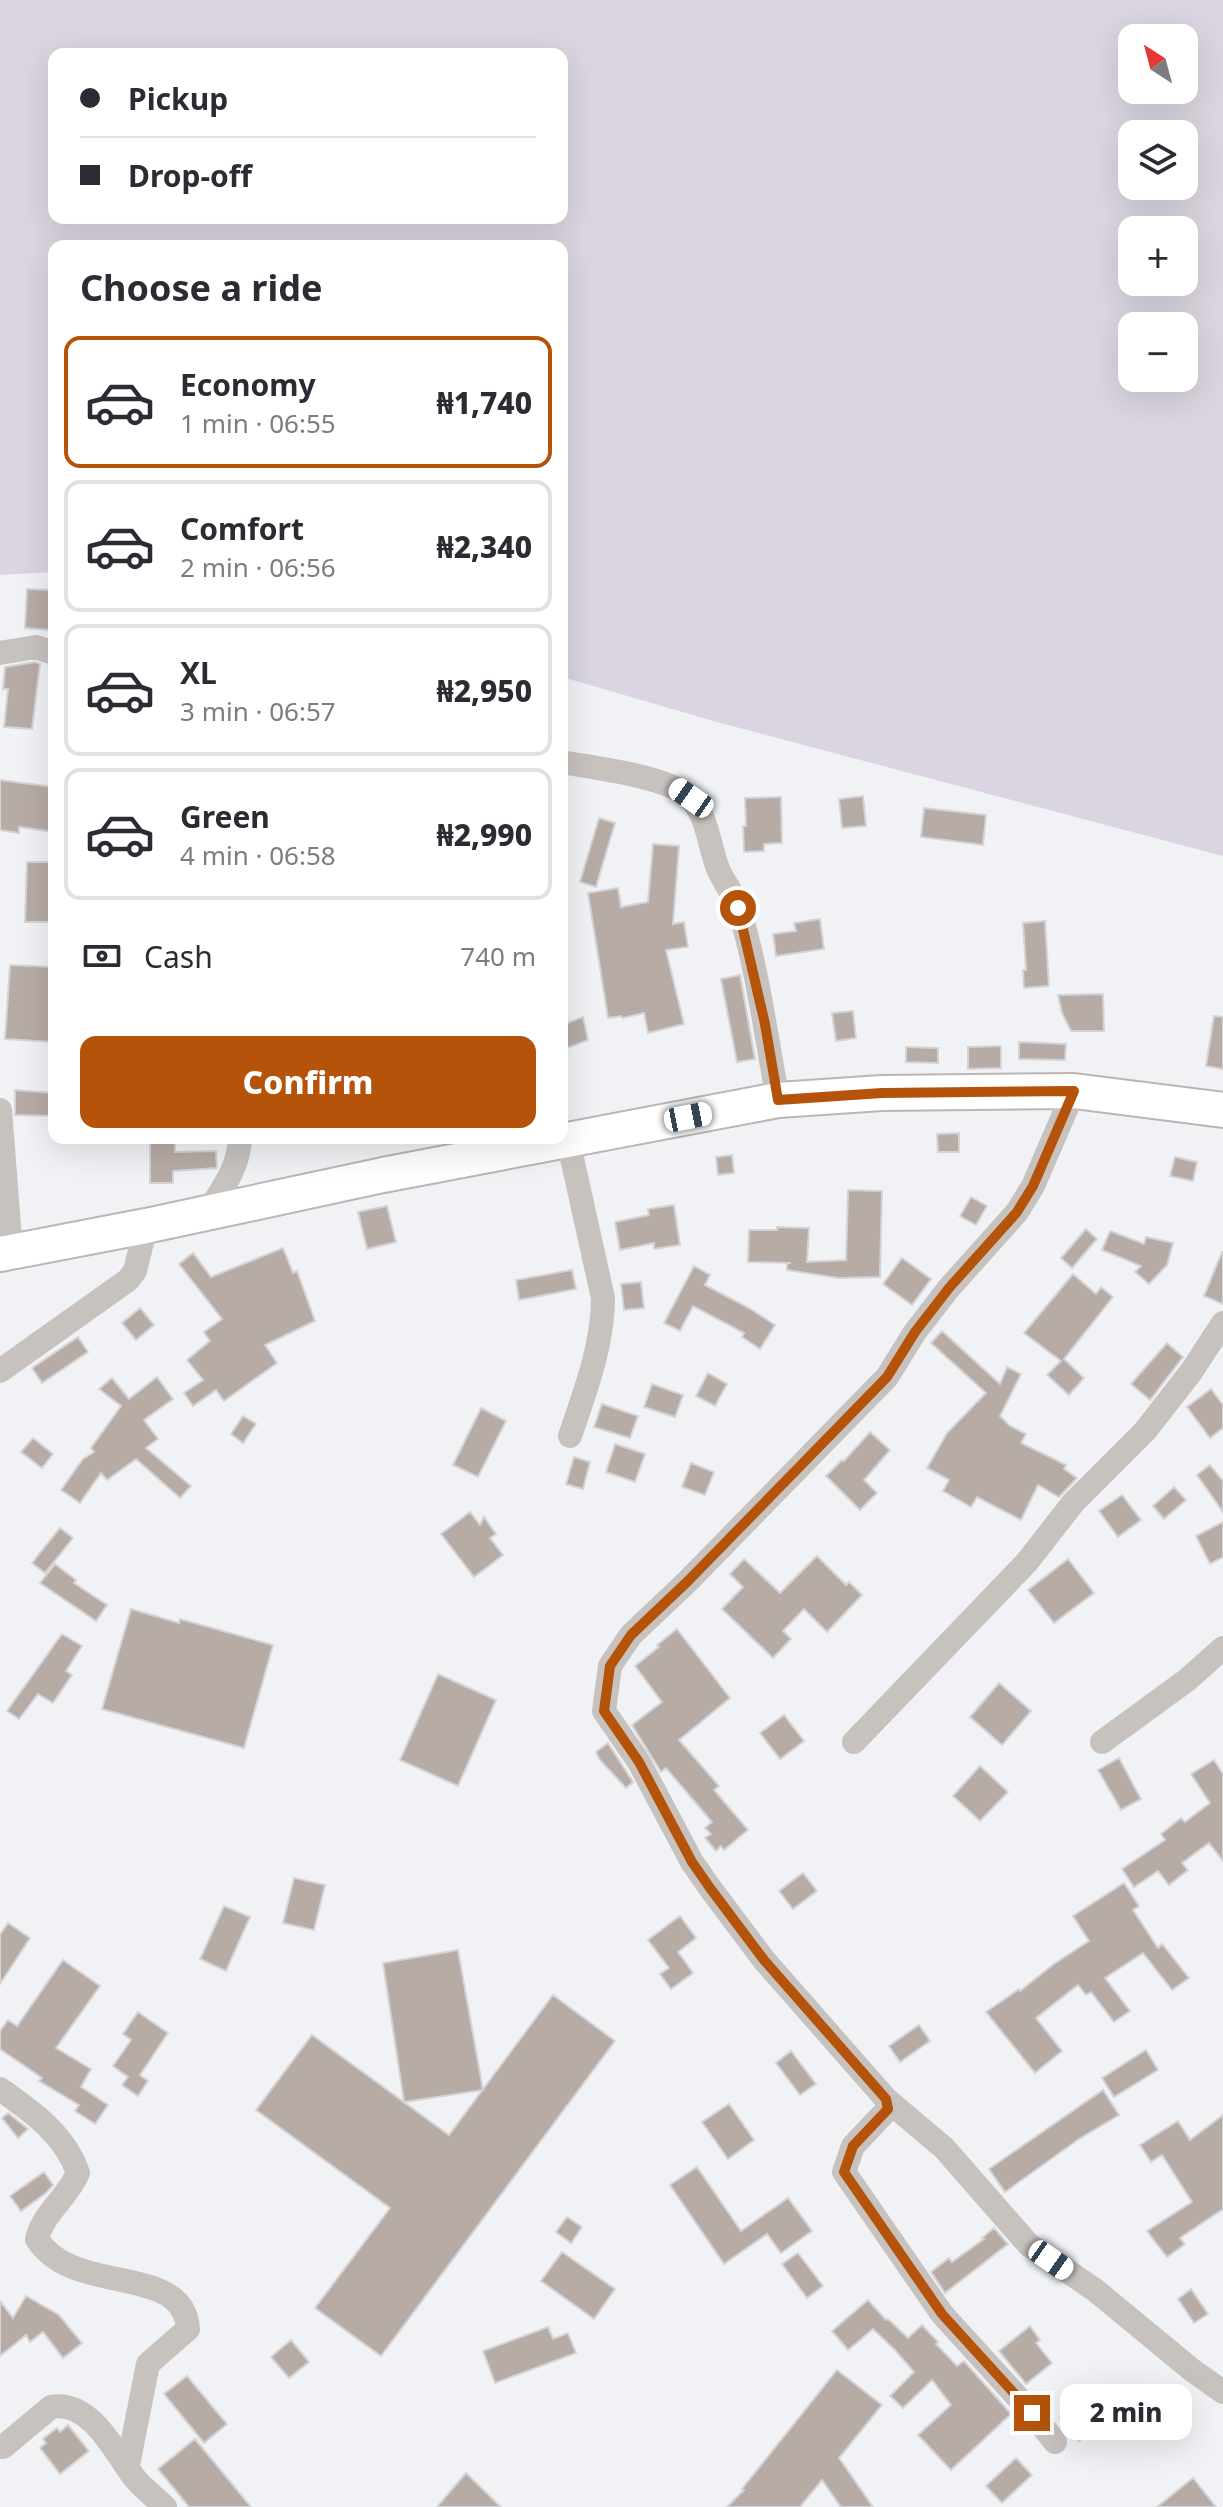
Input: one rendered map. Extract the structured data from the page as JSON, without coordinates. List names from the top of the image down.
{
  "north": "top left",
  "page": {
    "map_buttons": ["+", "−"],
    "banner": ["Pickup", "Drop-off"],
    "heading": "Choose a ride",
    "list": [
      {
        "name": "Economy",
        "note": "1 min · 06:55",
        "value": "₦1,740"
      },
      {
        "name": "Comfort",
        "note": "2 min · 06:56",
        "value": "₦2,340"
      },
      {
        "name": "XL",
        "note": "3 min · 06:57",
        "value": "₦2,950"
      },
      {
        "name": "Green",
        "note": "4 min · 06:58",
        "value": "₦2,990"
      }
    ],
    "pay": ["Cash", "740 m"],
    "buttons": "Confirm",
    "bubble": "2 min"
  }
}
